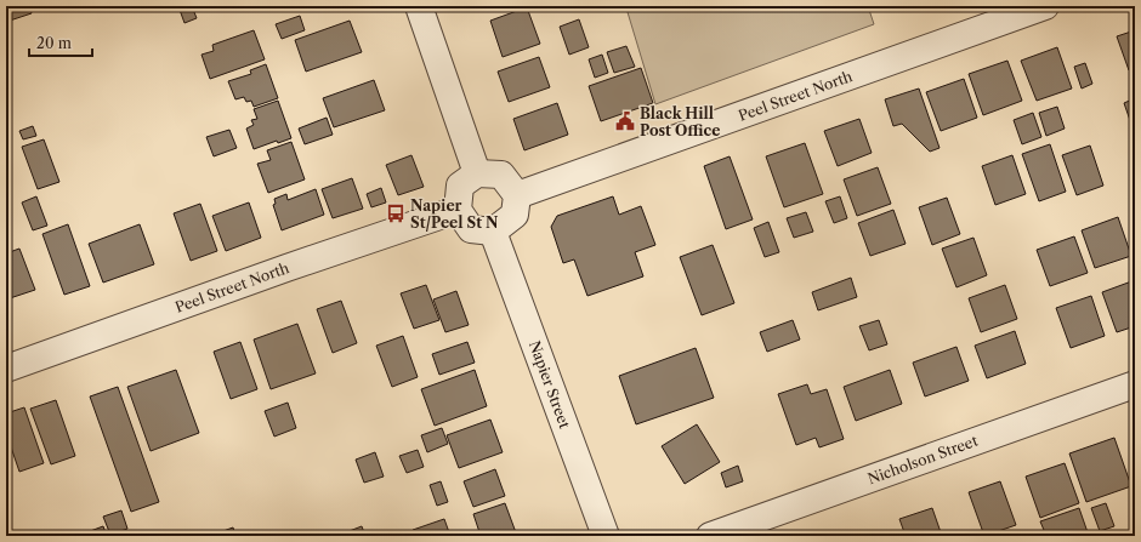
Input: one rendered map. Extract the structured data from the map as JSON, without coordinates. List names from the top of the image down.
{
  "streets": {
    "street": ["Peel Street North", "Napier Street", "Nicholson Street"]
  },
  "crossings": [
    ["Peel Street North", "Napier Street"]
  ],
  "places": {
    "public building": ["Black Hill Post Office"],
    "bus stop": ["Napier St/Peel St N"]
  },
  "scale_bar": "20 m"
}
